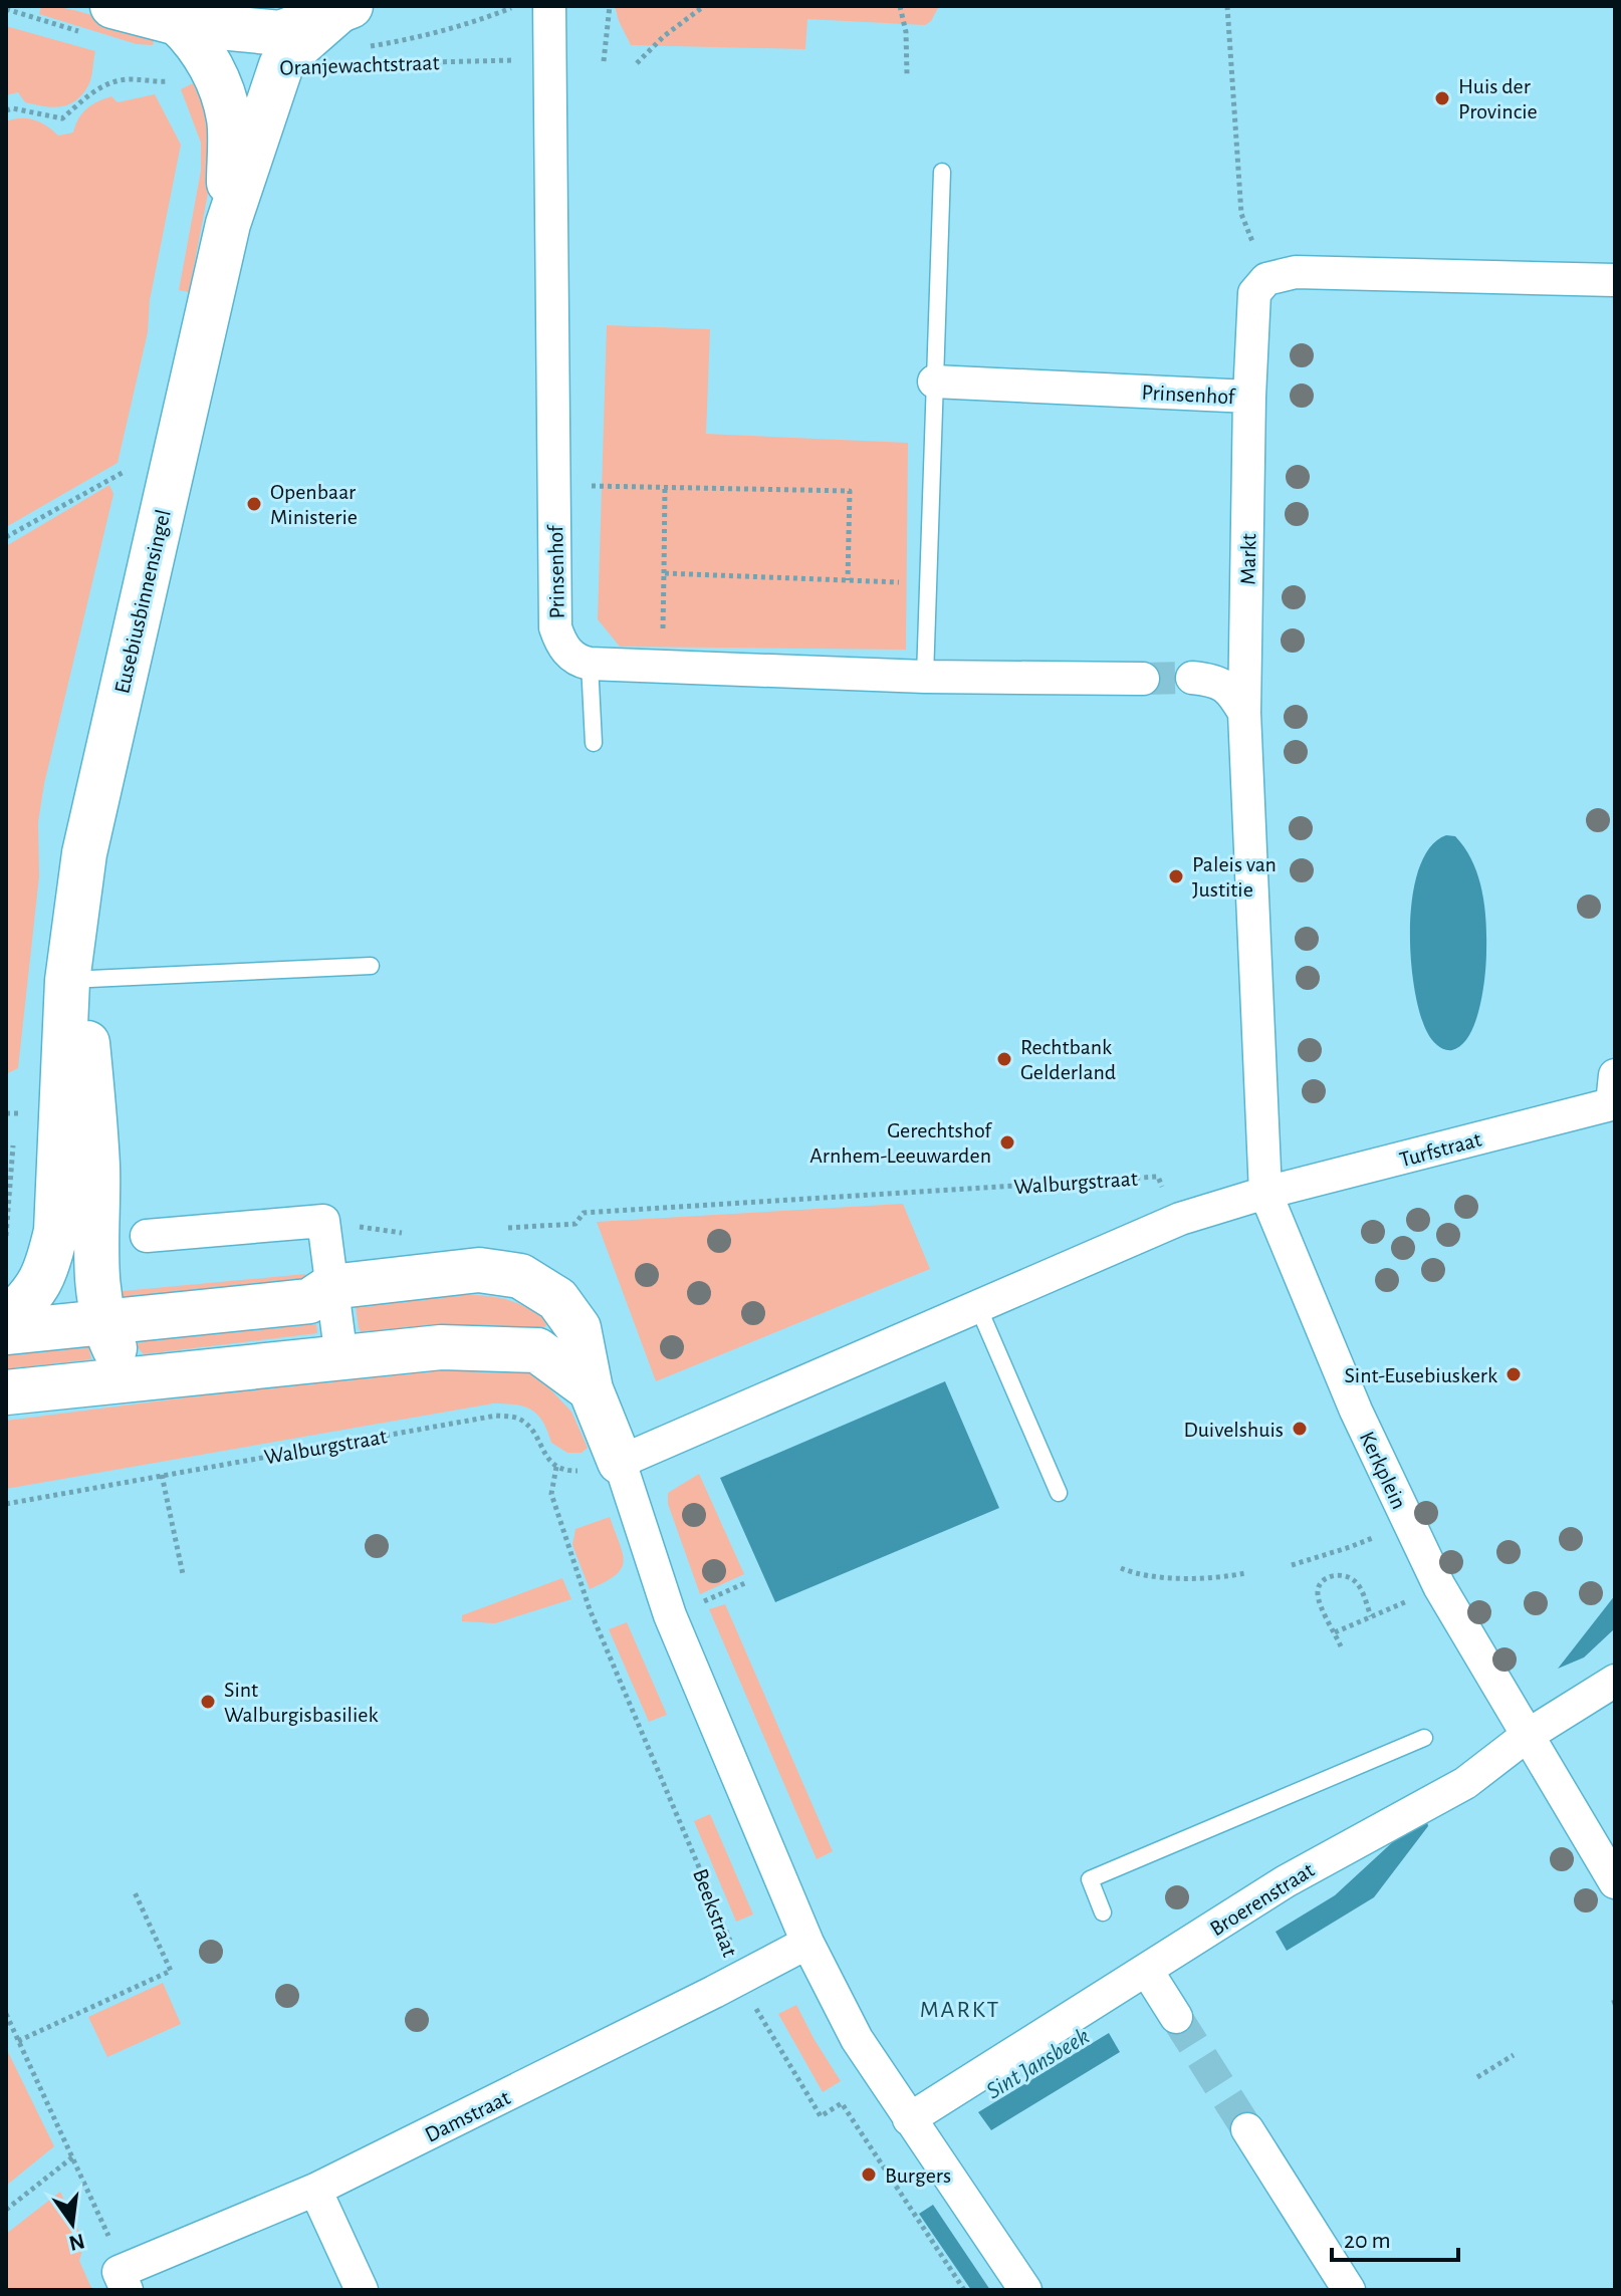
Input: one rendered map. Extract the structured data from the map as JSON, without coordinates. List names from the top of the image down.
{
  "streets": {
    "street": [
      "Oranjewachtstraat",
      "Prinsenhof",
      "Markt",
      "Eusebiusbinnensingel",
      "Turfstraat",
      "Kerkplein",
      "Broerenstraat",
      "Damstraat"
    ],
    "path": ["Walburgstraat", "Beekstraat"]
  },
  "crossings": [
    ["Oranjewachtstraat", "Prinsenhof"],
    ["Oranjewachtstraat", "Eusebiusbinnensingel"],
    ["Prinsenhof", "Markt"],
    ["Markt", "Turfstraat"],
    ["Markt", "Kerkplein"],
    ["Turfstraat", "Kerkplein"],
    ["Walburgstraat", "Beekstraat"],
    ["Kerkplein", "Broerenstraat"],
    ["Beekstraat", "Damstraat"]
  ],
  "districts": ["MARKT"],
  "water": ["Sint Jansbeek"],
  "places": [
    "Huis der Provincie",
    "Openbaar Ministerie",
    "Paleis van Justitie",
    "Rechtbank Gelderland",
    "Gerechtshof Arnhem-Leeuwarden",
    "Sint-Eusebiuskerk",
    "Duivelshuis",
    "Sint Walburgisbasiliek",
    "Burgers"
  ],
  "scale_bar": "20 m",
  "north": "bottom"
}
